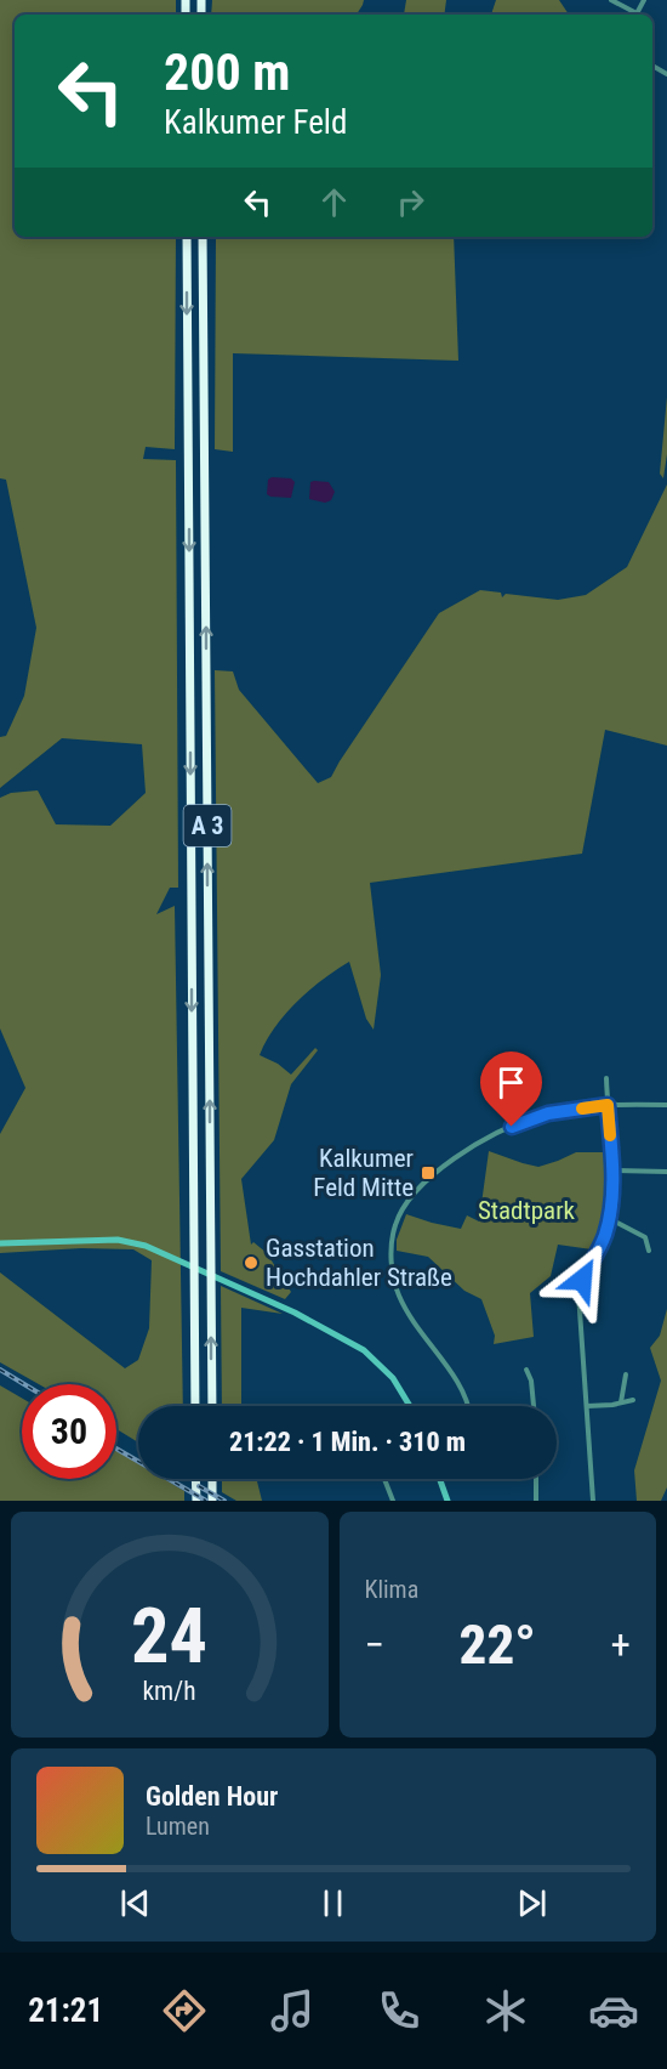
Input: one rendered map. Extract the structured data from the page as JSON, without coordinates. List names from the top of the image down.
{
  "streets": {
    "highway": ["A 3"]
  },
  "parks": ["Stadtpark"],
  "places": {
    "transit": ["Kalkumer Feld Mitte"],
    "other": ["Gasstation Hochdahler Straße"]
  },
  "page": {
    "turn": ["200 m", "Kalkumer Feld"],
    "limit": "30",
    "trip": "21:22 · 1 Min. · 310 m",
    "tile": "Klima",
    "heat": ["−", "22°", "+"],
    "song": ["Golden Hour", "Lumen"],
    "tabs": "21:21",
    "gauge": ["24", "km/h"]
  }
}
